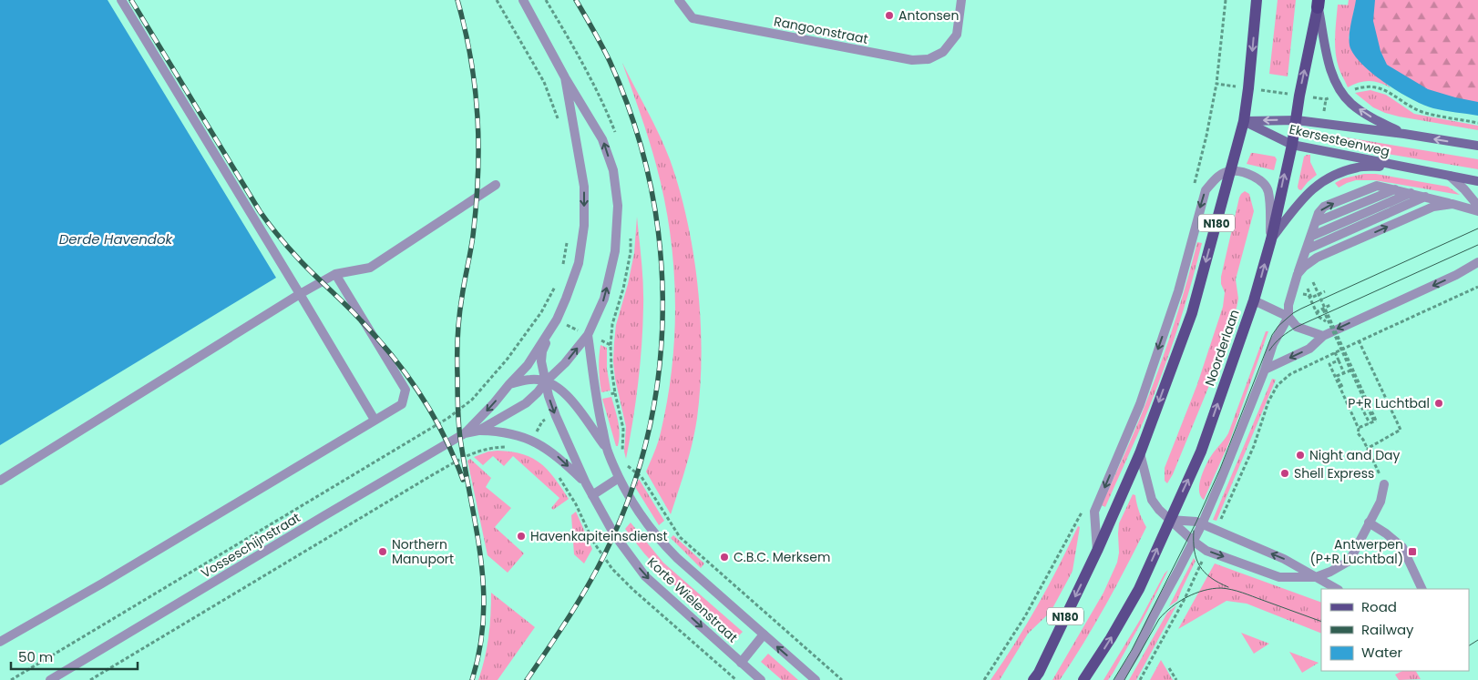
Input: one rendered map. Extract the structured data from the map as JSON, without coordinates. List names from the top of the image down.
{
  "streets": {
    "main road": ["Ekersesteenweg", "N180", "Noorderlaan"],
    "street": ["Rangoonstraat", "Vosseschijnstraat", "Korte Wielenstraat"]
  },
  "crossings": [
    ["Ekersesteenweg", "N180"],
    ["Ekersesteenweg", "Noorderlaan"],
    ["Vosseschijnstraat", "Korte Wielenstraat"]
  ],
  "water": ["Derde Havendok"],
  "places": {
    "other": [
      "Antonsen",
      "P+R Luchtbal",
      "Night and Day",
      "Shell Express",
      "Havenkapiteinsdienst",
      "Northern Manuport",
      "C.B.C. Merksem"
    ],
    "transit": ["Antwerpen (P+R Luchtbal)"]
  },
  "legend": ["Road", "Railway", "Water"],
  "scale_bar": "50 m"
}
